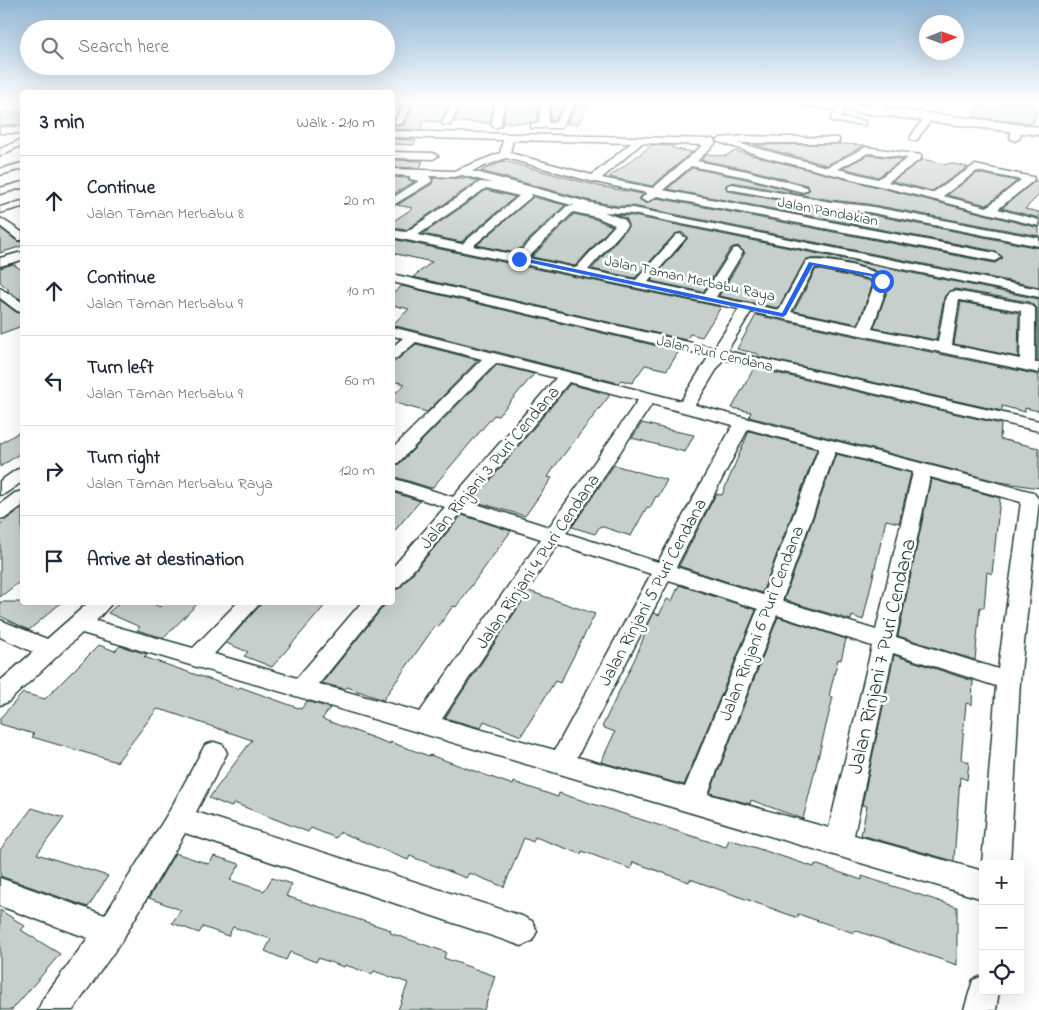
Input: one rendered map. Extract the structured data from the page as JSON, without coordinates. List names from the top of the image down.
{
  "streets": {
    "street": [
      "Jalan Pandakian",
      "Jalan Taman Merbabu Raya",
      "Jalan Puri Cendana",
      "Jalan Rinjani 3 Puri Cendana",
      "Jalan Rinjani 4 Puri Cendana",
      "Jalan Rinjani 5 Puri Cendana",
      "Jalan Rinjani 6 Puri Cendana",
      "Jalan Rinjani 7 Puri Cendana"
    ]
  },
  "north": "right",
  "page": {
    "search": "Search here",
    "heading": ["3 min", "Walk · 210 m"],
    "list": [
      ["Continue", "Jalan Taman Merbabu 8", "20 m"],
      ["Continue", "Jalan Taman Merbabu 9", "10 m"],
      ["Turn left", "Jalan Taman Merbabu 9", "60 m"],
      ["Turn right", "Jalan Taman Merbabu Raya", "120 m"],
      "Arrive at destination"
    ],
    "map_buttons": ["+", "−"]
  }
}
